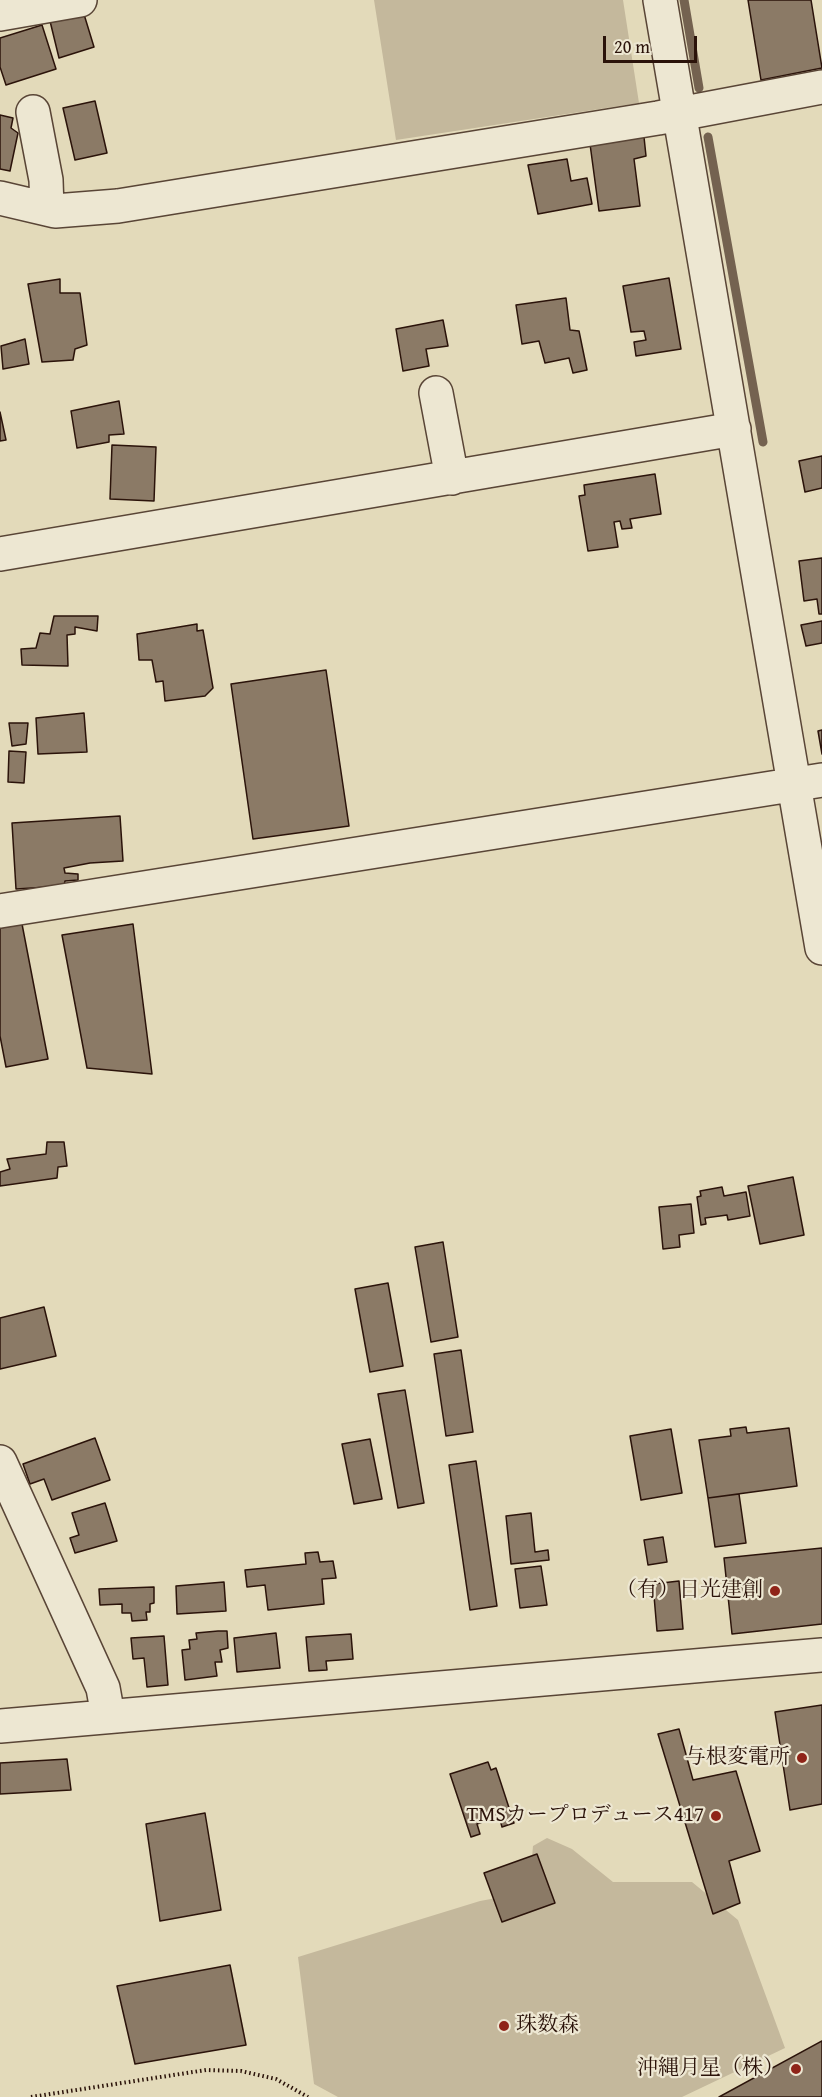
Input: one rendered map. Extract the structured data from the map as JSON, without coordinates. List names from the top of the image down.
{
  "places": [
    "（有）日光建創",
    "与根変電所",
    "TMSカープロデュース417",
    "珠数森",
    "沖縄月星（株）"
  ],
  "scale_bar": "20 m"
}
